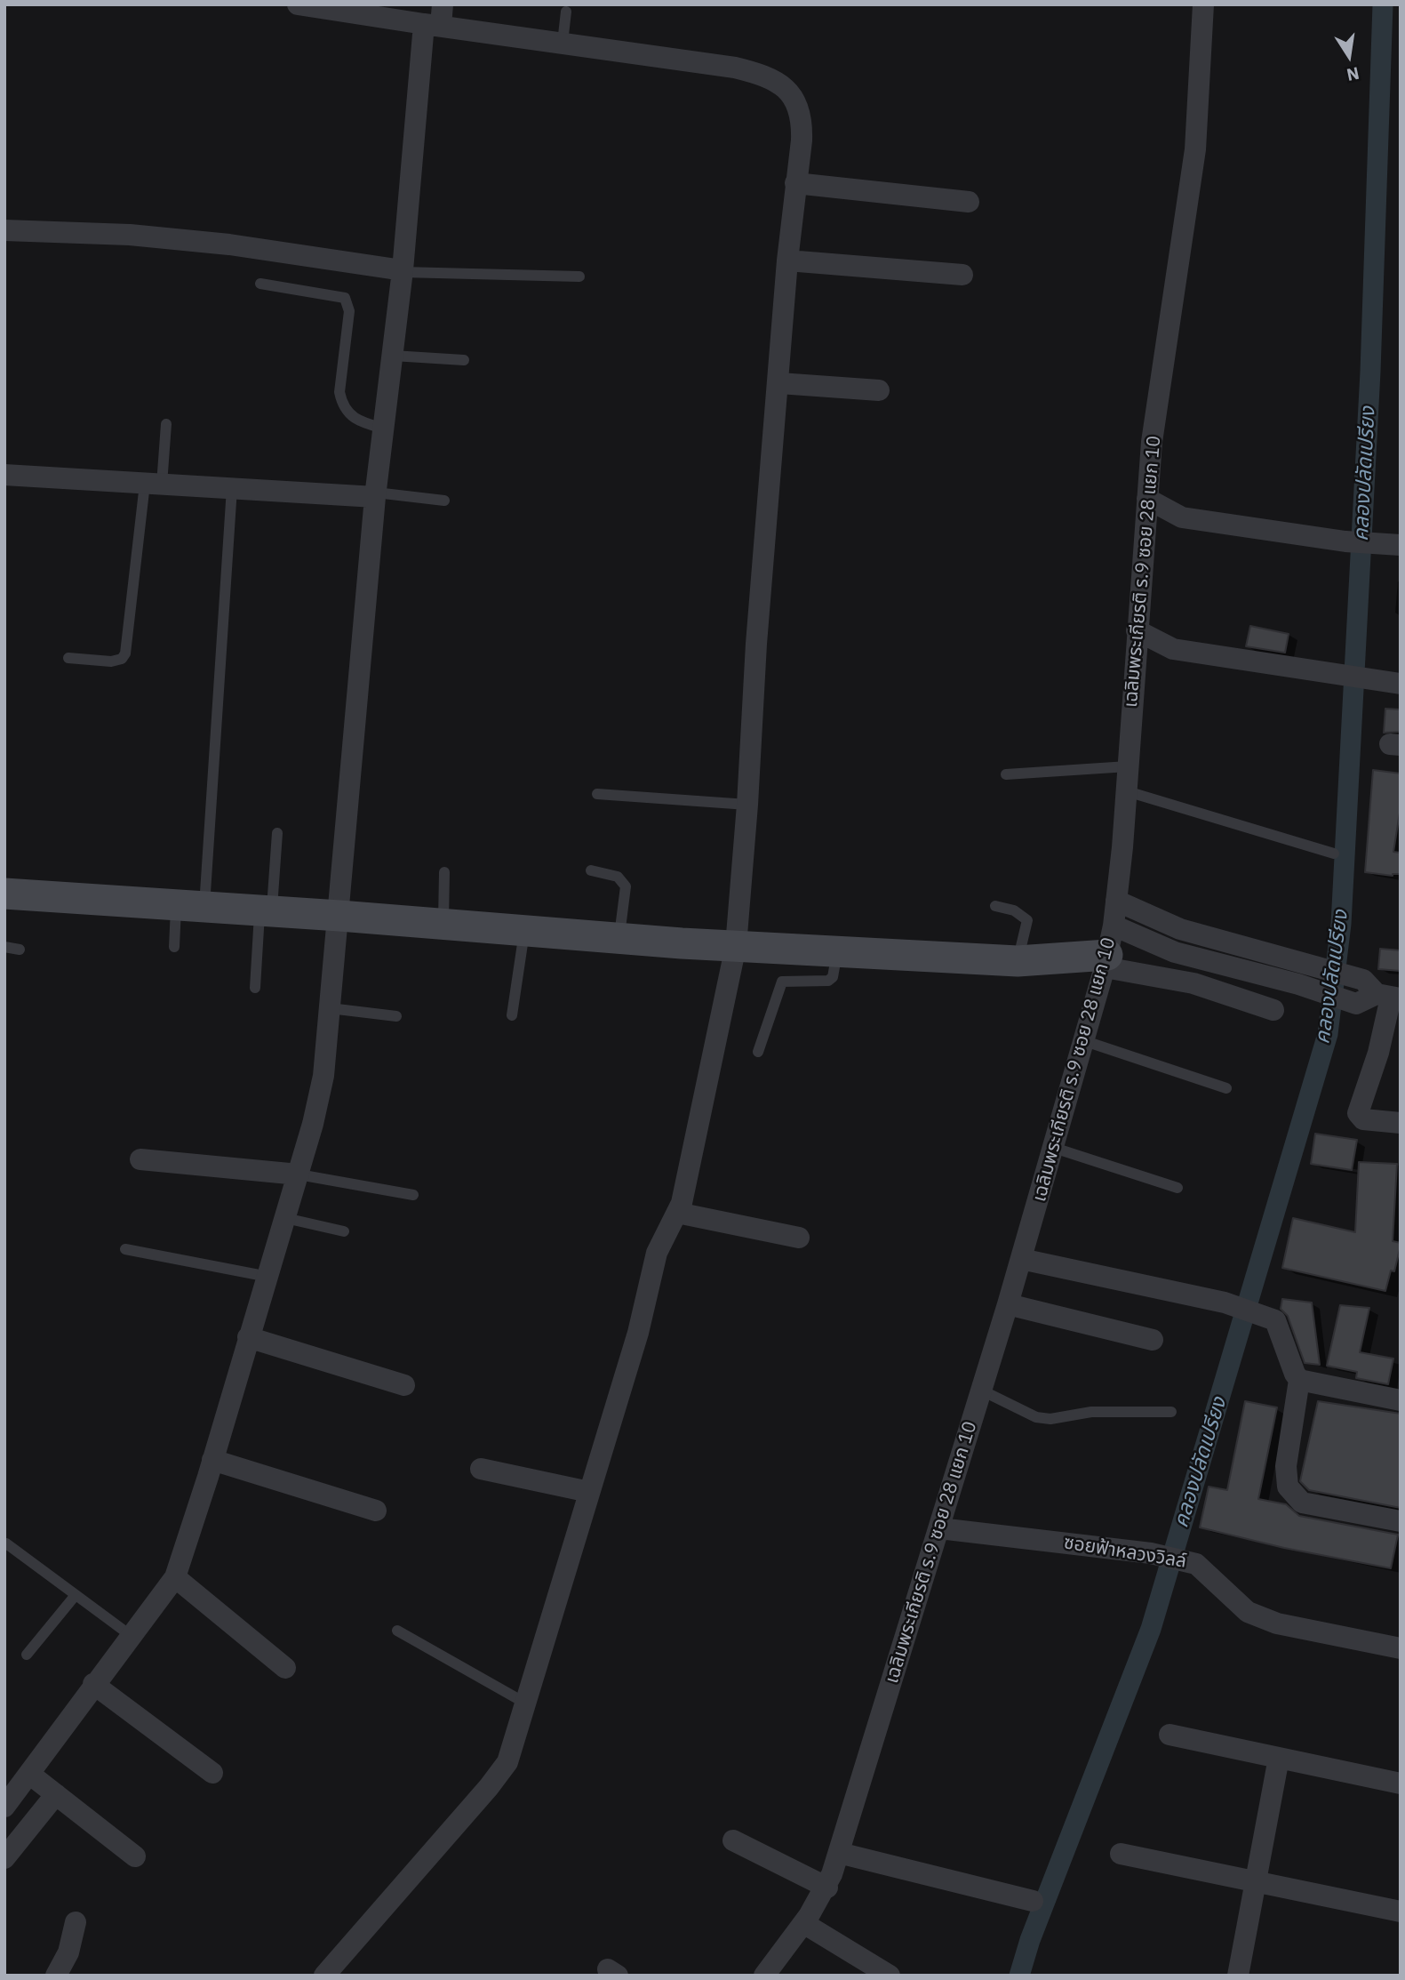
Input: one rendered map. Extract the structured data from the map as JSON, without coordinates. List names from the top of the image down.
{
  "streets": {
    "street": ["เฉลิมพระเกียรติ ร.9 ซอย 28 แยก 10", "ซอยฟ้าหลวงวิลล์"]
  },
  "crossings": [
    ["เฉลิมพระเกียรติ ร.9 ซอย 28 แยก 10", "ซอยฟ้าหลวงวิลล์"]
  ],
  "water": ["คลองปลัดเปรียง"],
  "north": "bottom"
}
